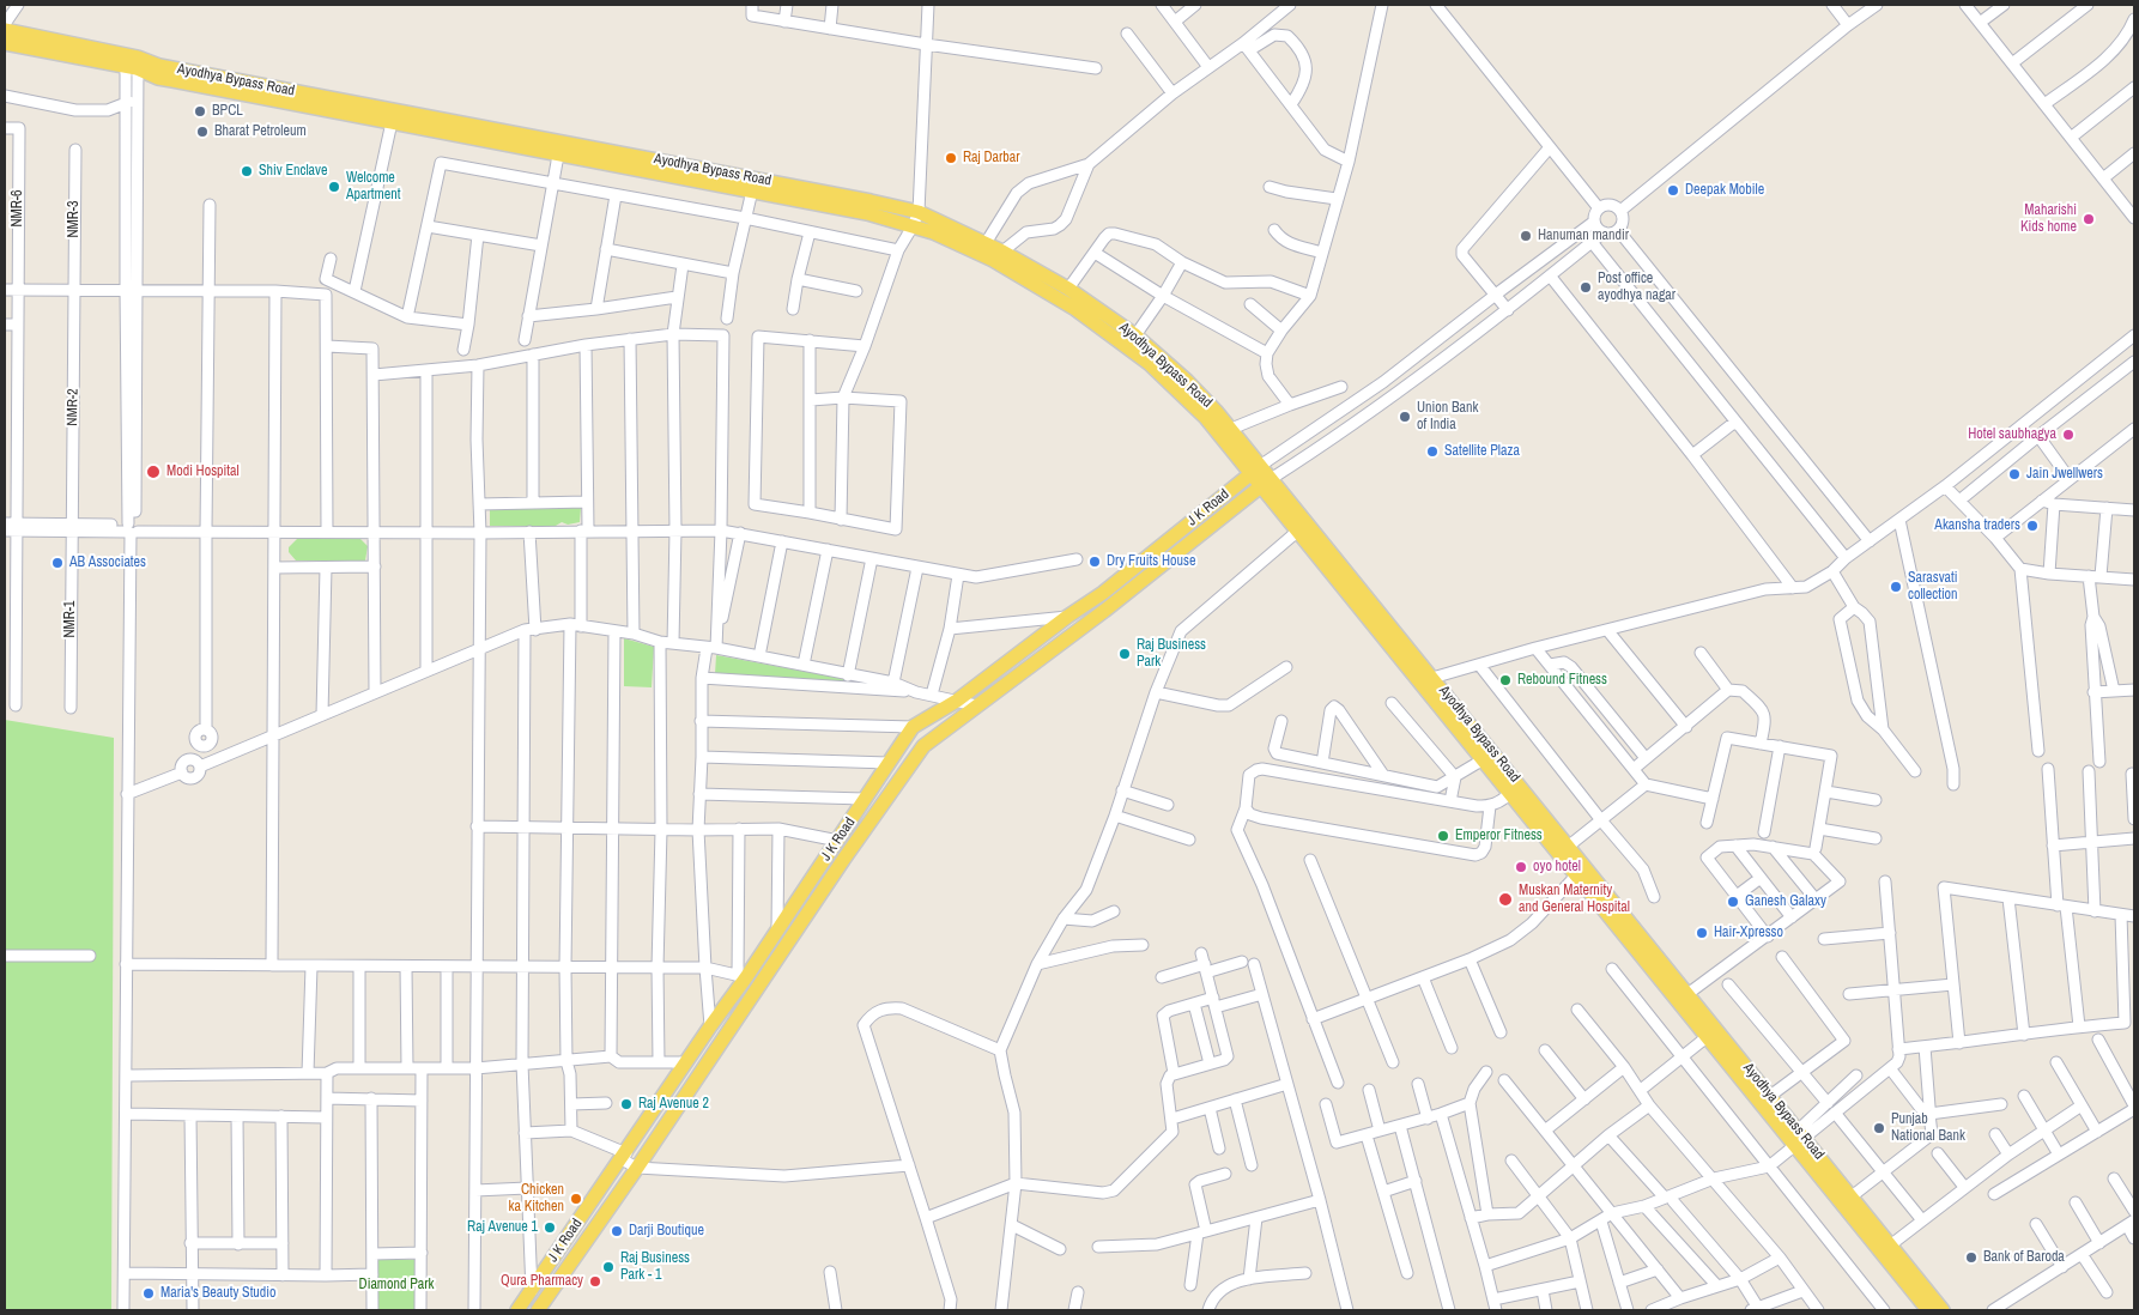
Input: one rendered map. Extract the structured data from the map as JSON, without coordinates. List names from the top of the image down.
{
  "streets": {
    "main road": ["Ayodhya Bypass Road", "J K Road"],
    "street": [
      "NMR-6",
      "NMR-3",
      "NMR-2",
      "NMR-1"
    ]
  },
  "crossings": [
    ["Ayodhya Bypass Road", "J K Road"],
    ["NMR-3", "NMR-2"],
    ["NMR-2", "NMR-1"]
  ],
  "parks": ["Diamond Park"],
  "places": [
    "BPCL",
    "Bharat Petroleum",
    "Raj Darbar",
    "Shiv Enclave",
    "Welcome Apartment",
    "Deepak Mobile",
    "Maharishi Kids home",
    "Hanuman mandir",
    "Post office ayodhya nagar",
    "Union Bank of India",
    "Hotel saubhagya",
    "Satellite Plaza",
    "Modi Hospital",
    "Jain Jwellwers",
    "Akansha traders",
    "Dry Fruits House",
    "AB Associates",
    "Sarasvati collection",
    "Raj Business Park",
    "Rebound Fitness",
    "Emperor Fitness",
    "oyo hotel",
    "Muskan Maternity and General Hospital",
    "Ganesh Galaxy",
    "Hair-Xpresso",
    "Raj Avenue 2",
    "Punjab National Bank",
    "Chicken ka Kitchen",
    "Raj Avenue 1",
    "Darji Boutique",
    "Bank of Baroda",
    "Raj Business Park - 1",
    "Qura Pharmacy",
    "Maria's Beauty Studio"
  ]
}
